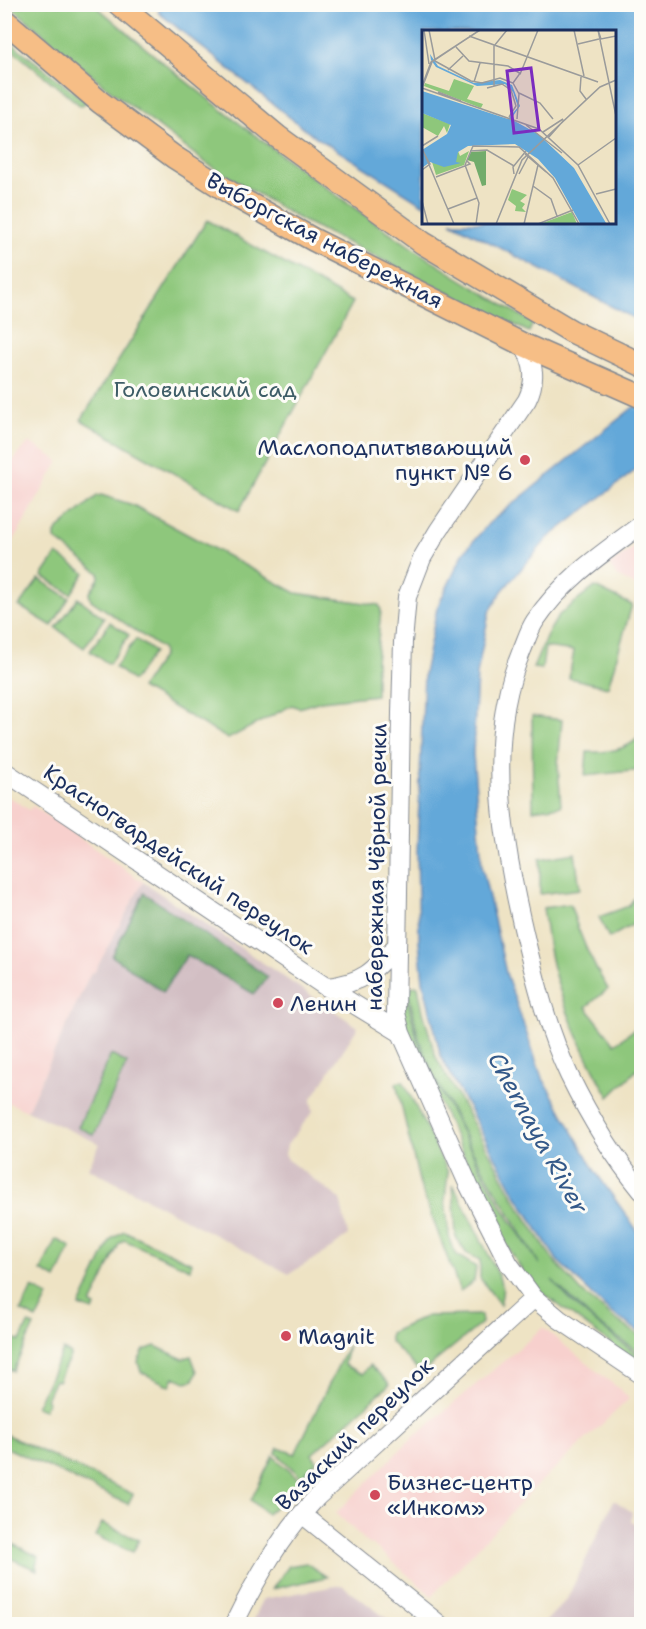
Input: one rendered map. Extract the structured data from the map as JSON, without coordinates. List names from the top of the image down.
{
  "streets": {
    "main road": ["Выборгская набережная"],
    "street": ["Красногвардейский переулок", "набережная Чёрной речки", "Вазаский переулок"]
  },
  "crossings": [
    ["Выборгская набережная", "набережная Чёрной речки"],
    ["Красногвардейский переулок", "набережная Чёрной речки"],
    ["набережная Чёрной речки", "Вазаский переулок"]
  ],
  "water": ["Chernaya River"],
  "parks": ["Головинский сад"],
  "places": [
    "Маслоподпитывающий пункт № 6",
    "Ленин",
    "Magnit",
    "Бизнес-центр «Инком»"
  ]
}
